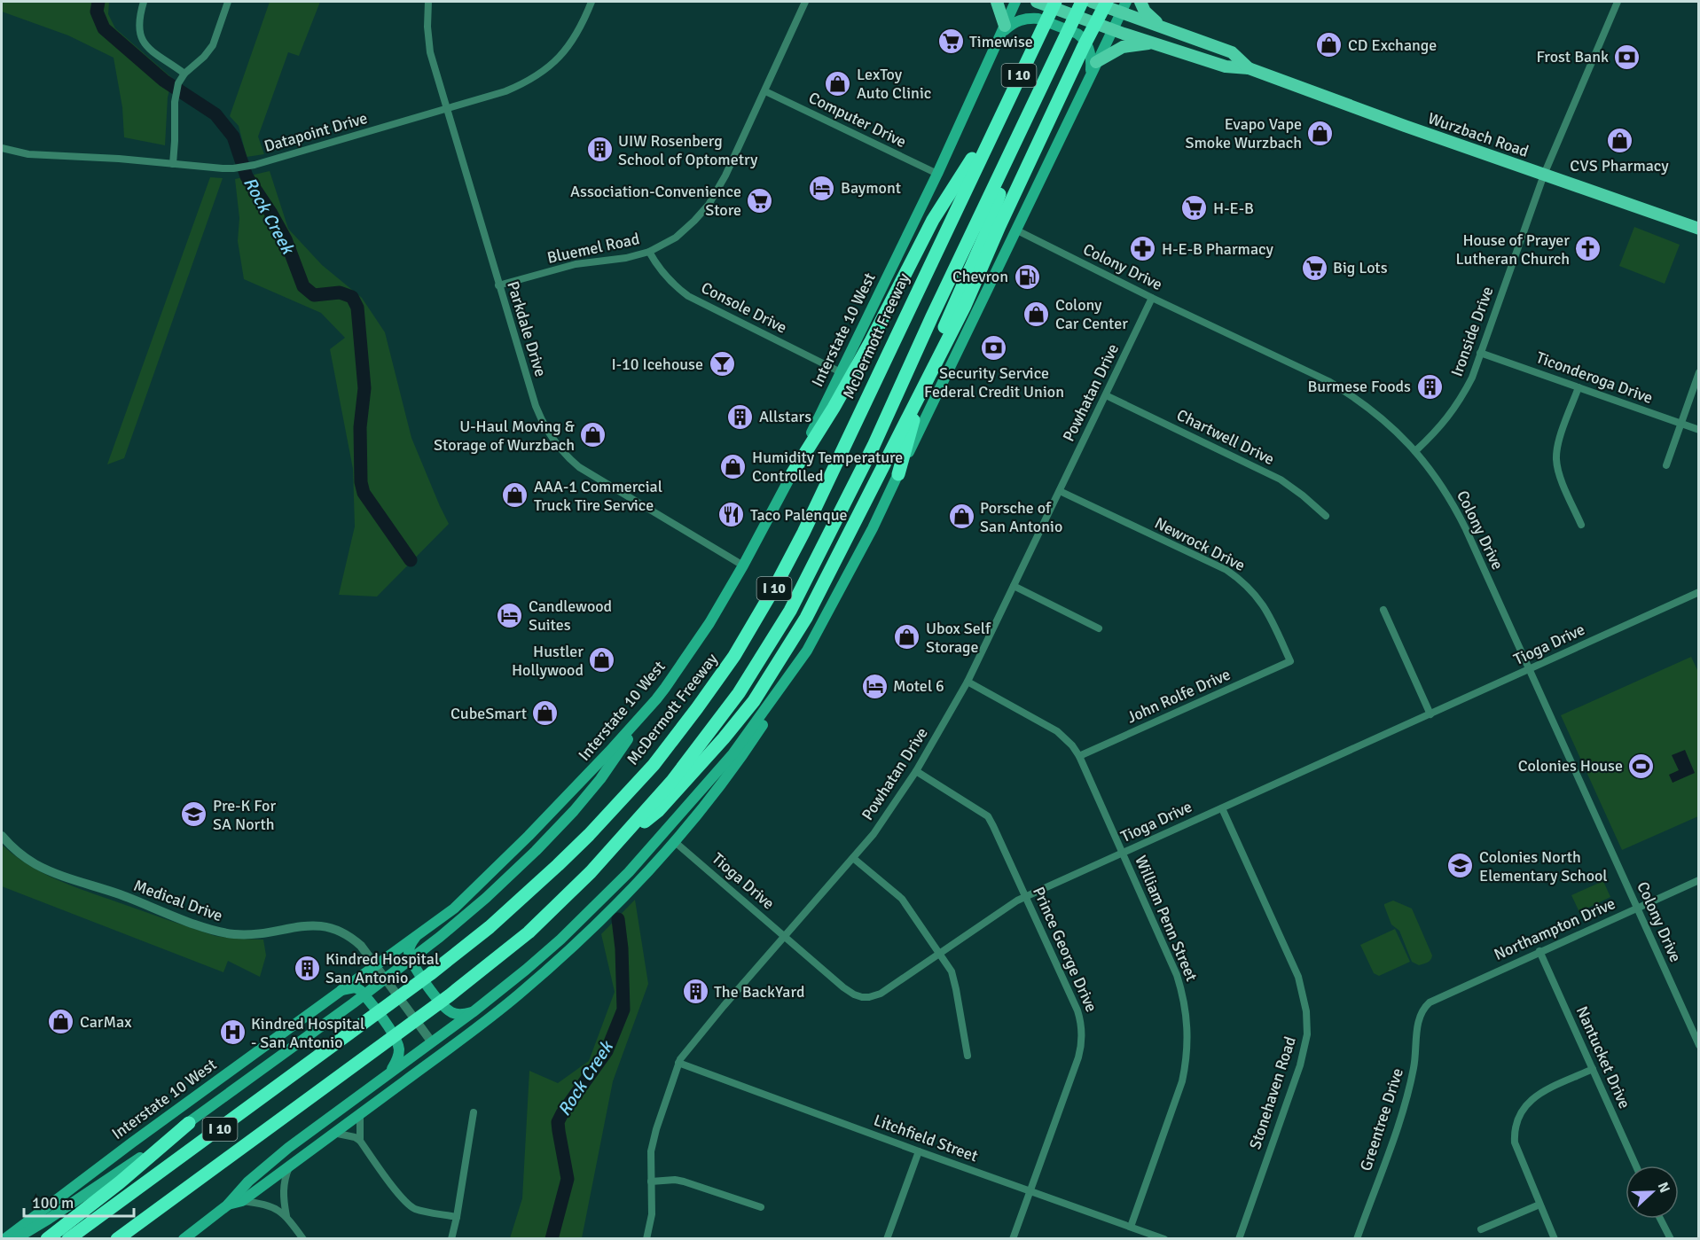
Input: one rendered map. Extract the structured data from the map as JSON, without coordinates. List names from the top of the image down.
{
  "streets": {
    "highway": ["I 10", "McDermott Freeway"],
    "main road": ["Wurzbach Road", "Interstate 10 West"],
    "street": [
      "Computer Drive",
      "Datapoint Drive",
      "Bluemel Road",
      "Colony Drive",
      "Console Drive",
      "Parkdale Drive",
      "Ironside Drive",
      "Ticonderoga Drive",
      "Powhatan Drive",
      "Chartwell Drive",
      "Newrock Drive",
      "Tioga Drive",
      "John Rolfe Drive",
      "Medical Drive",
      "William Penn Street",
      "Northampton Drive",
      "Prince George Drive",
      "Nantucket Drive",
      "Stonehaven Road",
      "Greentree Drive",
      "Litchfield Street"
    ]
  },
  "crossings": [
    ["Computer Drive", "Bluemel Road"],
    ["Computer Drive", "Interstate 10 West"],
    ["Datapoint Drive", "Parkdale Drive"],
    ["Wurzbach Road", "Ironside Drive"],
    ["Bluemel Road", "Console Drive"],
    ["Bluemel Road", "Parkdale Drive"],
    ["Colony Drive", "Ironside Drive"],
    ["Colony Drive", "Powhatan Drive"],
    ["Colony Drive", "Tioga Drive"],
    ["Colony Drive", "Northampton Drive"],
    ["Console Drive", "Interstate 10 West"],
    ["Parkdale Drive", "Interstate 10 West"],
    ["Interstate 10 West", "Medical Drive"],
    ["Ironside Drive", "Ticonderoga Drive"],
    ["Powhatan Drive", "Chartwell Drive"],
    ["Powhatan Drive", "Newrock Drive"],
    ["Powhatan Drive", "Tioga Drive"],
    ["Powhatan Drive", "William Penn Street"],
    ["Powhatan Drive", "Prince George Drive"],
    ["Powhatan Drive", "Litchfield Street"],
    ["Newrock Drive", "John Rolfe Drive"],
    ["Tioga Drive", "William Penn Street"],
    ["Tioga Drive", "Prince George Drive"],
    ["Tioga Drive", "Stonehaven Road"],
    ["John Rolfe Drive", "William Penn Street"],
    ["William Penn Street", "Litchfield Street"],
    ["Northampton Drive", "Nantucket Drive"],
    ["Northampton Drive", "Greentree Drive"],
    ["Prince George Drive", "Litchfield Street"]
  ],
  "water": ["Rock Creek"],
  "places": {
    "supermarket": [
      "Timewise",
      "Association-Convenience Store",
      "H-E-B",
      "Big Lots"
    ],
    "shop": [
      "CD Exchange",
      "LexToy Auto Clinic",
      "Evapo Vape Smoke Wurzbach",
      "CVS Pharmacy",
      "Colony Car Center",
      "U-Haul Moving & Storage of Wurzbach",
      "Humidity Temperature Controlled",
      "AAA-1 Commercial Truck Tire Service",
      "Porsche of San Antonio",
      "Ubox Self Storage",
      "Hustler Hollywood",
      "CubeSmart",
      "CarMax"
    ],
    "bank": ["Frost Bank", "Security Service Federal Credit Union"],
    "building": [
      "UIW Rosenberg School of Optometry",
      "Burmese Foods",
      "Allstars",
      "Kindred Hospital San Antonio",
      "The BackYard"
    ],
    "hotel": ["Baymont", "Candlewood Suites", "Motel 6"],
    "pharmacy": ["H-E-B Pharmacy"],
    "church": ["House of Prayer Lutheran Church"],
    "fuel station": ["Chevron"],
    "bar": ["I-10 Icehouse"],
    "restaurant": ["Taco Palenque"],
    "sports": ["Colonies House"],
    "school or university": ["Pre-K For SA North", "Colonies North Elementary School"],
    "hospital": ["Kindred Hospital - San Antonio"]
  },
  "scale_bar": "100 m",
  "north": "right"
}
